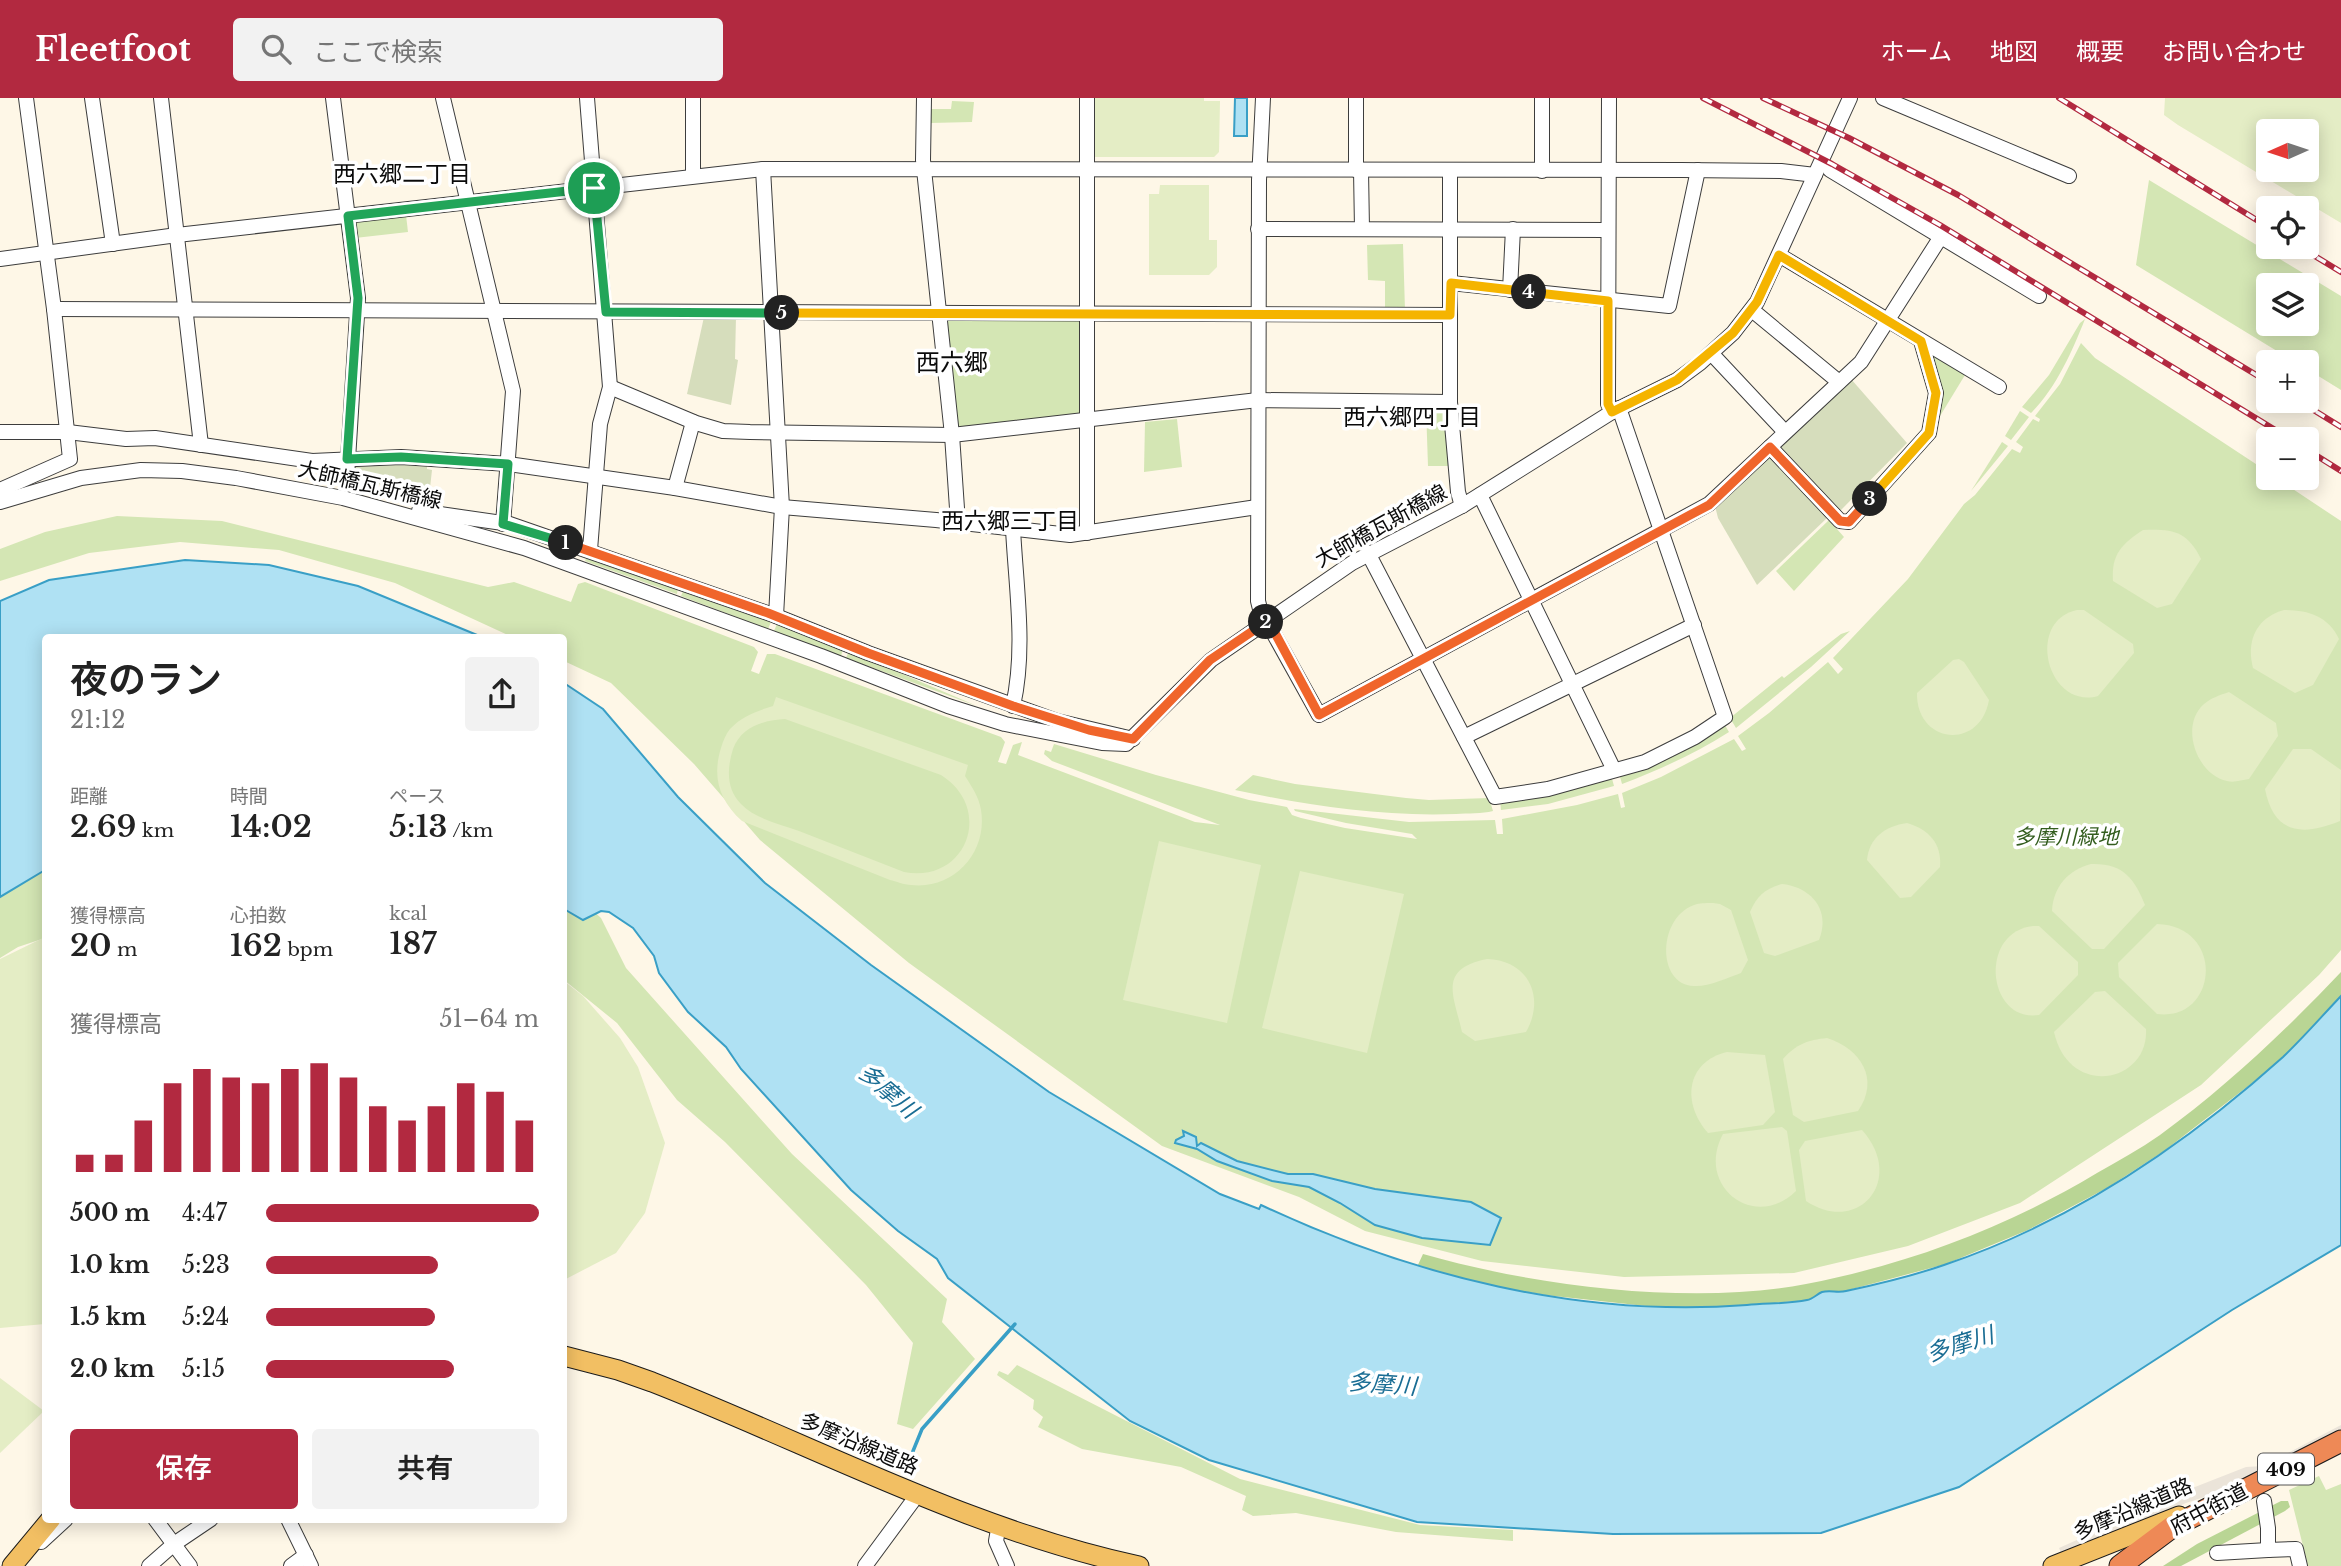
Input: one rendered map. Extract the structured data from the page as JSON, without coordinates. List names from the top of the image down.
{
  "streets": {
    "highway": ["409", "府中街道"],
    "main road": ["多摩沿線道路"],
    "street": ["大師橋瓦斯橋線"]
  },
  "crossings": [
    ["多摩沿線道路", "府中街道"]
  ],
  "districts": [
    "西六郷二丁目",
    "西六郷",
    "西六郷四丁目",
    "西六郷三丁目"
  ],
  "water": ["多摩川"],
  "parks": ["多摩川緑地"],
  "north": "left",
  "page": {
    "header": "Fleetfoot",
    "search": "ここで検索",
    "nav": [
      "ホーム",
      "地図",
      "概要",
      "お問い合わせ"
    ],
    "map_buttons": ["+", "−"],
    "pins": [
      "4",
      "5",
      "3",
      "1",
      "2"
    ],
    "heading": ["夜のラン", "21:12"],
    "stats": [
      ["距離", "2.69 km"],
      ["時間", "14:02"],
      ["ペース", "5:13 /km"],
      ["獲得標高", "20 m"],
      ["心拍数", "162 bpm"],
      ["kcal", "187"]
    ],
    "chart": ["獲得標高", "51–64 m"],
    "list": [
      {
        "name": "500 m",
        "note": "4:47"
      },
      {
        "name": "1.0 km",
        "note": "5:23"
      },
      {
        "name": "1.5 km",
        "note": "5:24"
      },
      {
        "name": "2.0 km",
        "note": "5:15"
      }
    ],
    "buttons": ["保存", "共有"]
  }
}
